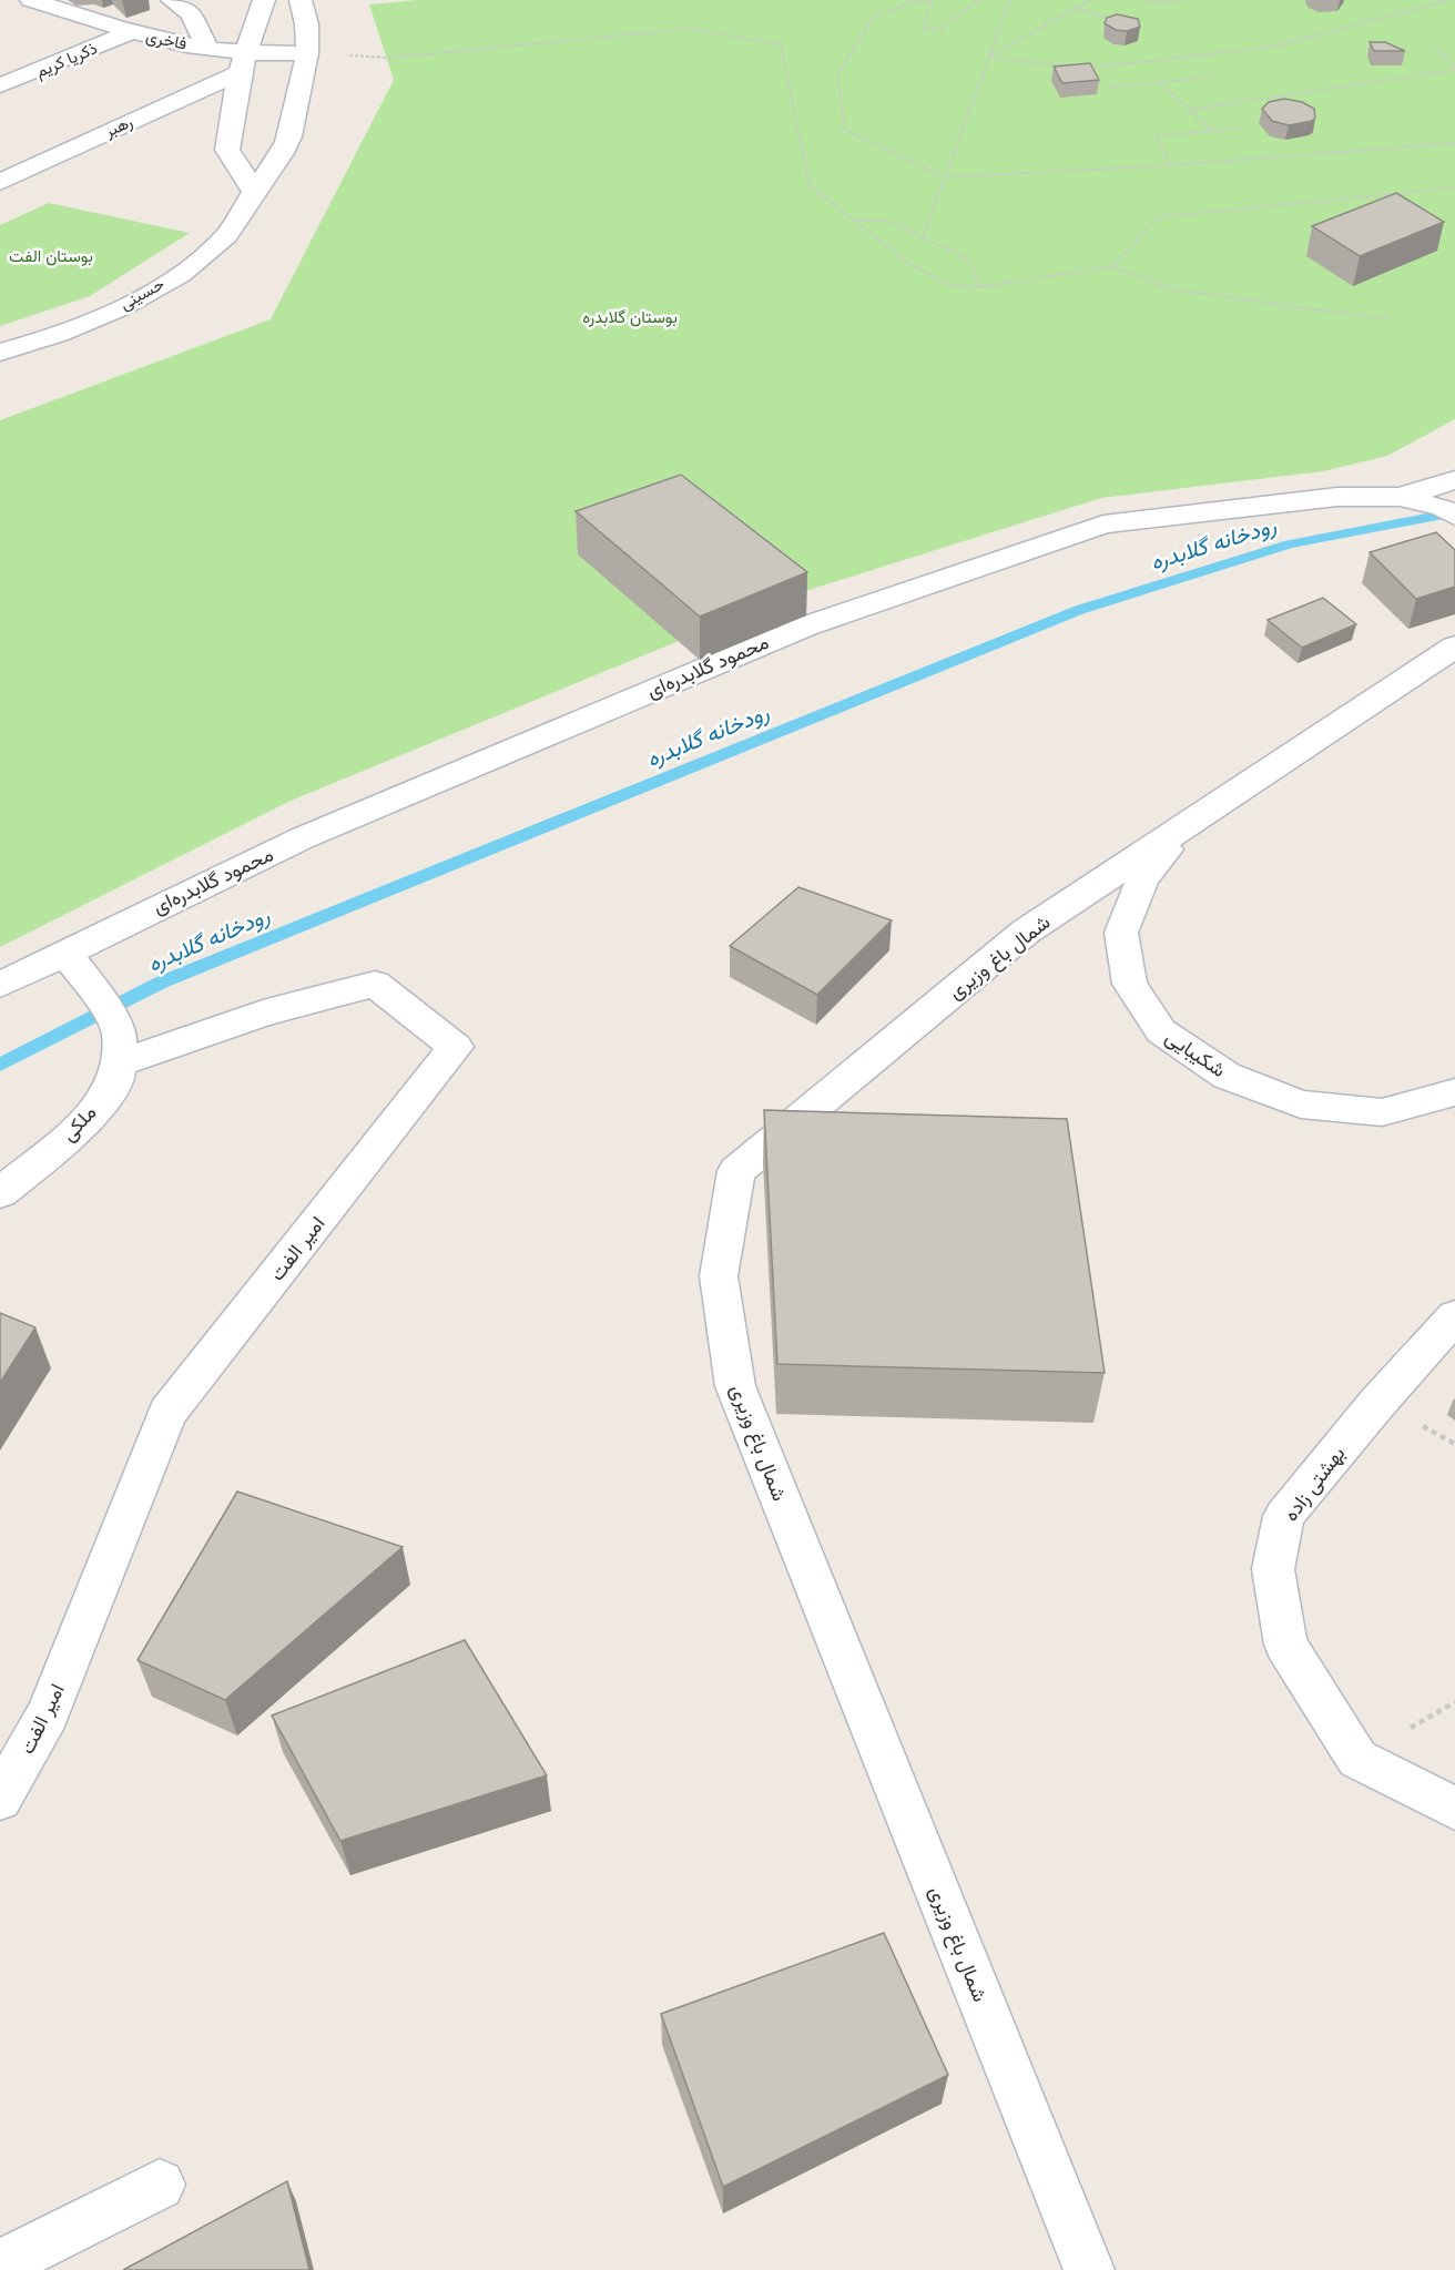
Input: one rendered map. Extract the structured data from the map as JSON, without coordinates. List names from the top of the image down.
{
  "streets": {
    "street": [
      "فاخری",
      "ذکریا کریم",
      "رهبر",
      "حسینی",
      "محمود گلابدره‌ای",
      "شمال باغ وزیری",
      "شکیبایی",
      "ملکی",
      "امیر الفت",
      "بهشتی زاده"
    ]
  },
  "crossings": [
    ["فاخری", "ذکریا کریم"],
    ["فاخری", "رهبر"],
    ["فاخری", "حسینی"],
    ["شمال باغ وزیری", "شکیبایی"],
    ["ملکی", "امیر الفت"]
  ],
  "water": ["رودخانه گلابدره"],
  "parks": ["بوستان الفت", "بوستان گلابدره"]
}
